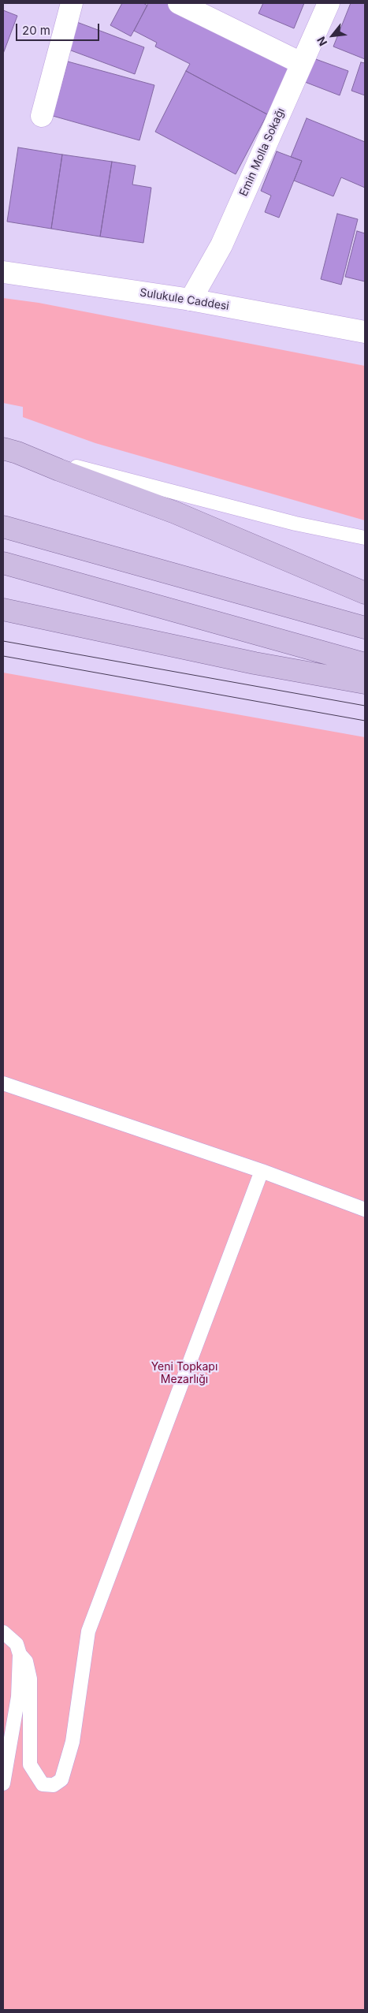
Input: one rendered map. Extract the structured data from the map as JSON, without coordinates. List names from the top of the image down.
{
  "streets": {
    "street": ["Emin Molla Sokağı", "Sulukule Caddesi"]
  },
  "crossings": [
    ["Emin Molla Sokağı", "Sulukule Caddesi"]
  ],
  "parks": ["Yeni Topkapı Mezarlığı"],
  "scale_bar": "20 m",
  "north": "bottom left"
}
